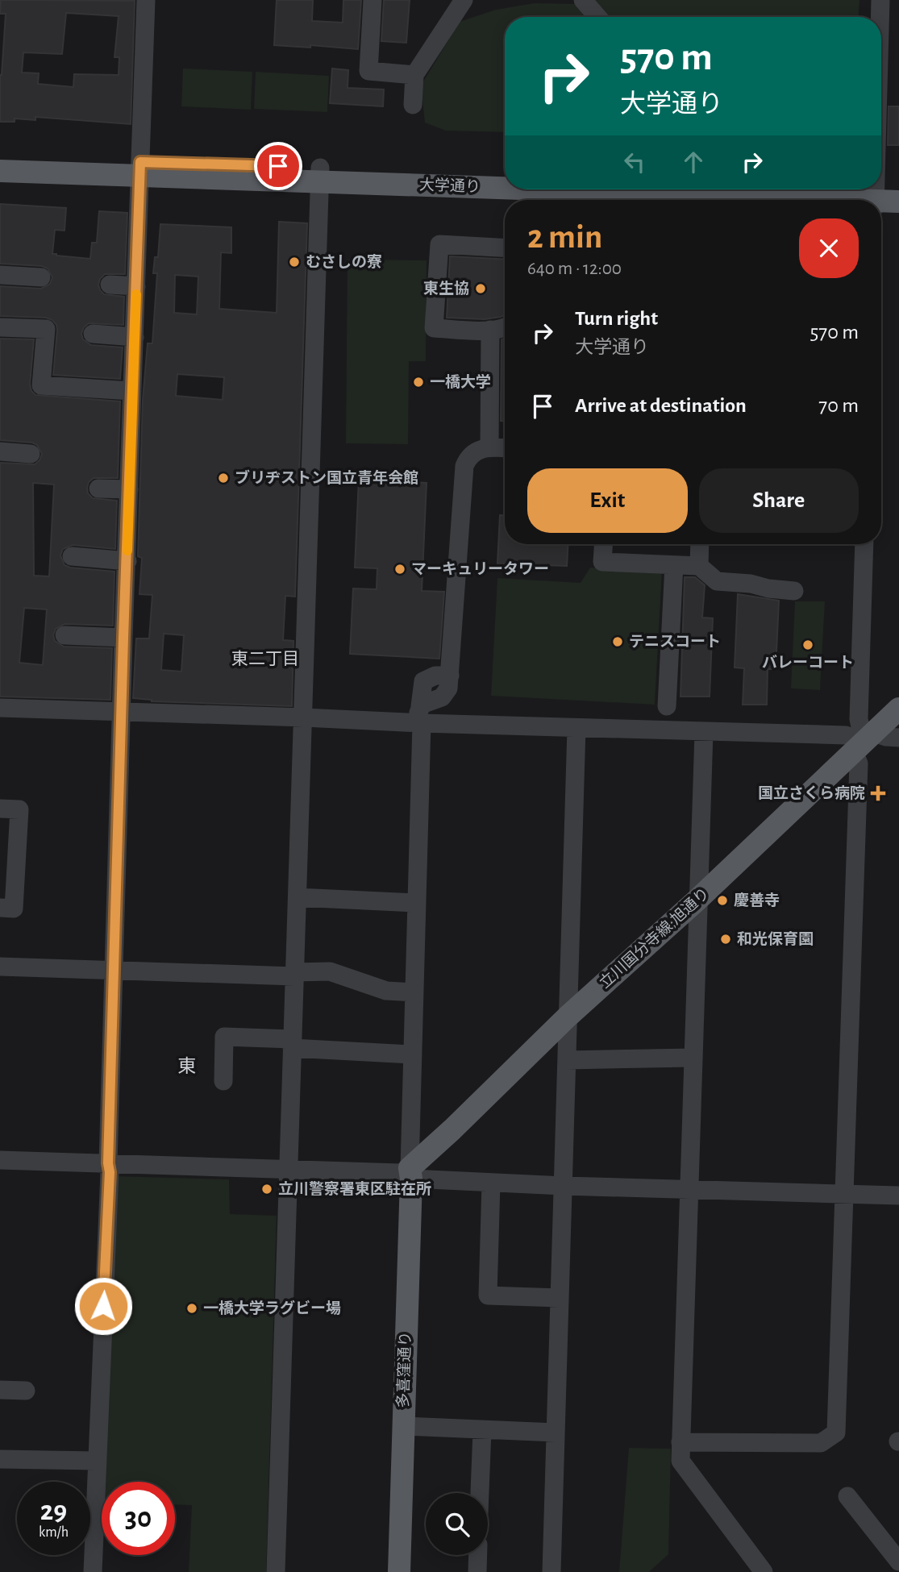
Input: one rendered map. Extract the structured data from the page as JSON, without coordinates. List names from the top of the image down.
{
  "streets": {
    "main road": ["大学通り", "立川国分寺線;旭通り", "多喜窪通り"]
  },
  "crossings": [
    ["立川国分寺線;旭通り", "多喜窪通り"]
  ],
  "districts": ["東二丁目", "東"],
  "places": {
    "other": [
      "むさしの寮",
      "東生協",
      "一橋大学",
      "ブリヂストン国立青年会館",
      "マーキュリータワー",
      "テニスコート",
      "バレーコート",
      "慶善寺",
      "和光保育園",
      "立川警察署東区駐在所",
      "一橋大学ラグビー場"
    ],
    "health": ["国立さくら病院"]
  },
  "page": {
    "turn": ["570 m", "大学通り"],
    "heading": ["2 min", "640 m · 12:00"],
    "list": [
      {
        "name": "Turn right",
        "note": "大学通り",
        "value": "570 m"
      },
      {
        "name": "Arrive at destination",
        "value": "70 m"
      }
    ],
    "buttons": ["Exit", "Share"],
    "speed": "29 km/h",
    "limit": "30"
  }
}
